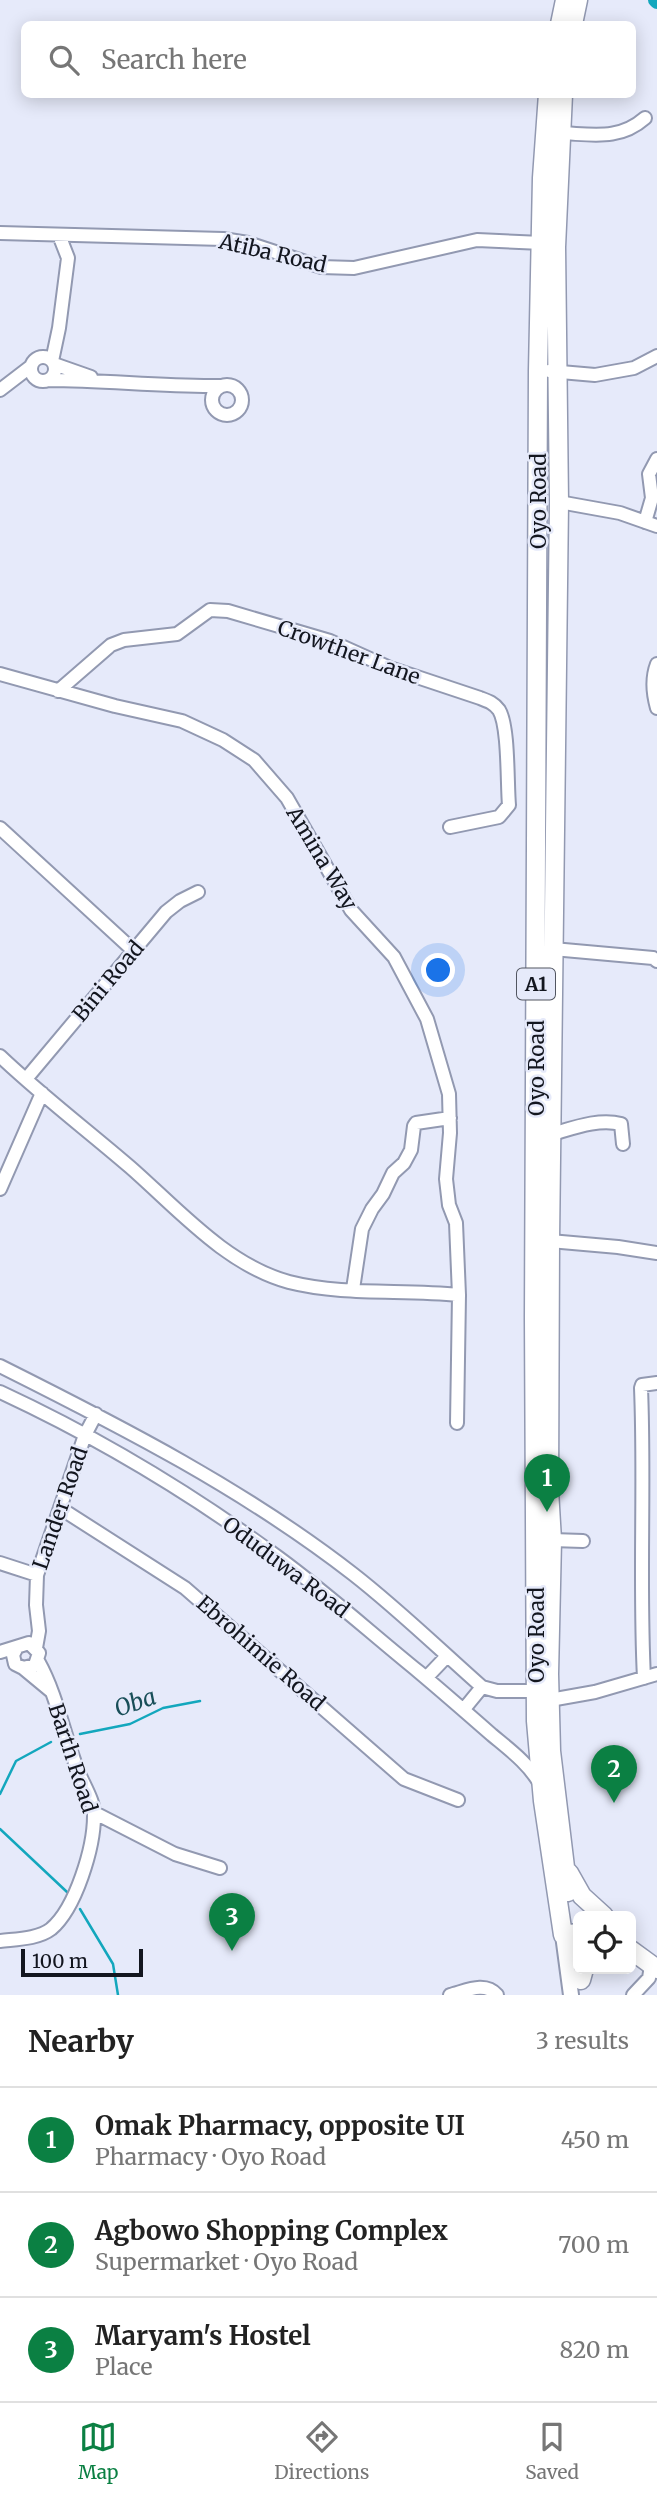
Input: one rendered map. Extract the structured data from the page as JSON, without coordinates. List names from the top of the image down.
{
  "streets": {
    "highway": ["Oyo Road", "A1"],
    "street": [
      "Atiba Road",
      "Crowther Lane",
      "Amina Way",
      "Bini Road",
      "Lander Road",
      "Oduduwa Road",
      "Ebrohimie Road",
      "Barth Road"
    ]
  },
  "crossings": [
    ["Atiba Road", "Oyo Road"],
    ["Oyo Road", "A1"],
    ["Oyo Road", "Oduduwa Road"],
    ["Crowther Lane", "Amina Way"],
    ["Lander Road", "Oduduwa Road"],
    ["Lander Road", "Ebrohimie Road"],
    ["Lander Road", "Barth Road"]
  ],
  "water": ["Oba"],
  "scale_bar": "100 m",
  "page": {
    "search": "Search here",
    "pins": ["1", "2", "3"],
    "scale": "100 m",
    "heading": ["Nearby", "3 results"],
    "list": [
      {
        "mark": "1",
        "name": "Omak Pharmacy, opposite UI",
        "note": "Pharmacy · Oyo Road",
        "value": "450 m"
      },
      {
        "mark": "2",
        "name": "Agbowo Shopping Complex",
        "note": "Supermarket · Oyo Road",
        "value": "700 m"
      },
      {
        "mark": "3",
        "name": "Maryam's Hostel",
        "note": "Place",
        "value": "820 m"
      }
    ],
    "nav": ["Map", "Directions", "Saved"]
  }
}
